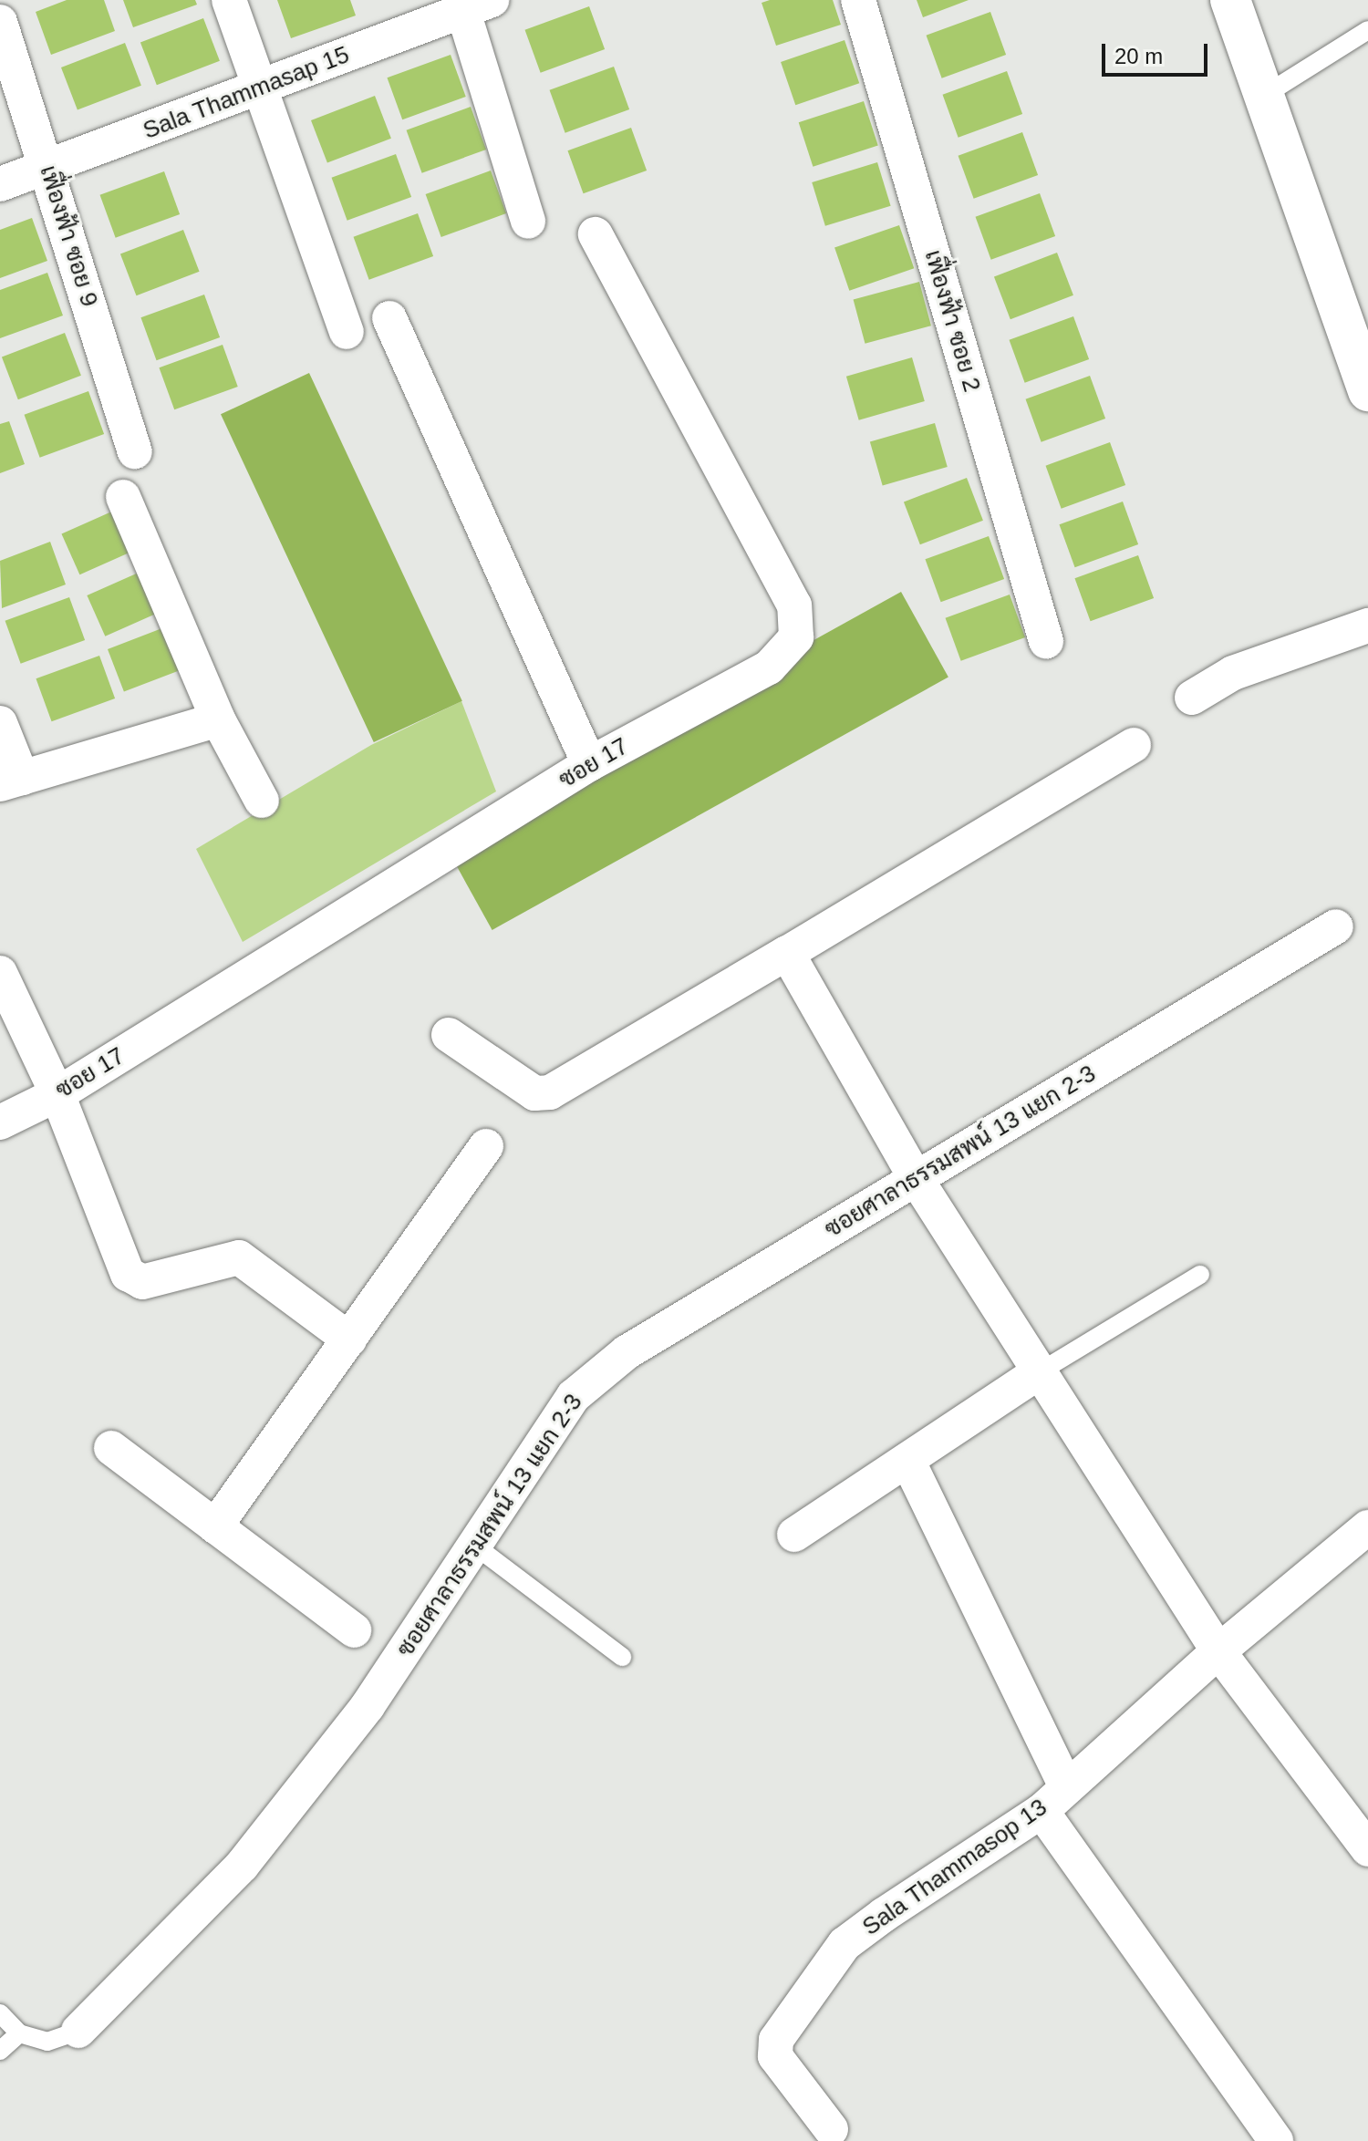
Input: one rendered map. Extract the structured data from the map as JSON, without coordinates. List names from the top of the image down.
{
  "streets": {
    "street": [
      "Sala Thammasap 15",
      "เฟื่องฟ้า ซอย 9",
      "เฟื่องฟ้า ซอย 2",
      "ซอย 17",
      "ซอยศาลาธรรมสพน์ 13 แยก 2-3",
      "Sala Thammasop 13"
    ]
  },
  "crossings": [
    ["Sala Thammasap 15", "เฟื่องฟ้า ซอย 9"]
  ],
  "scale_bar": "20 m"
}
